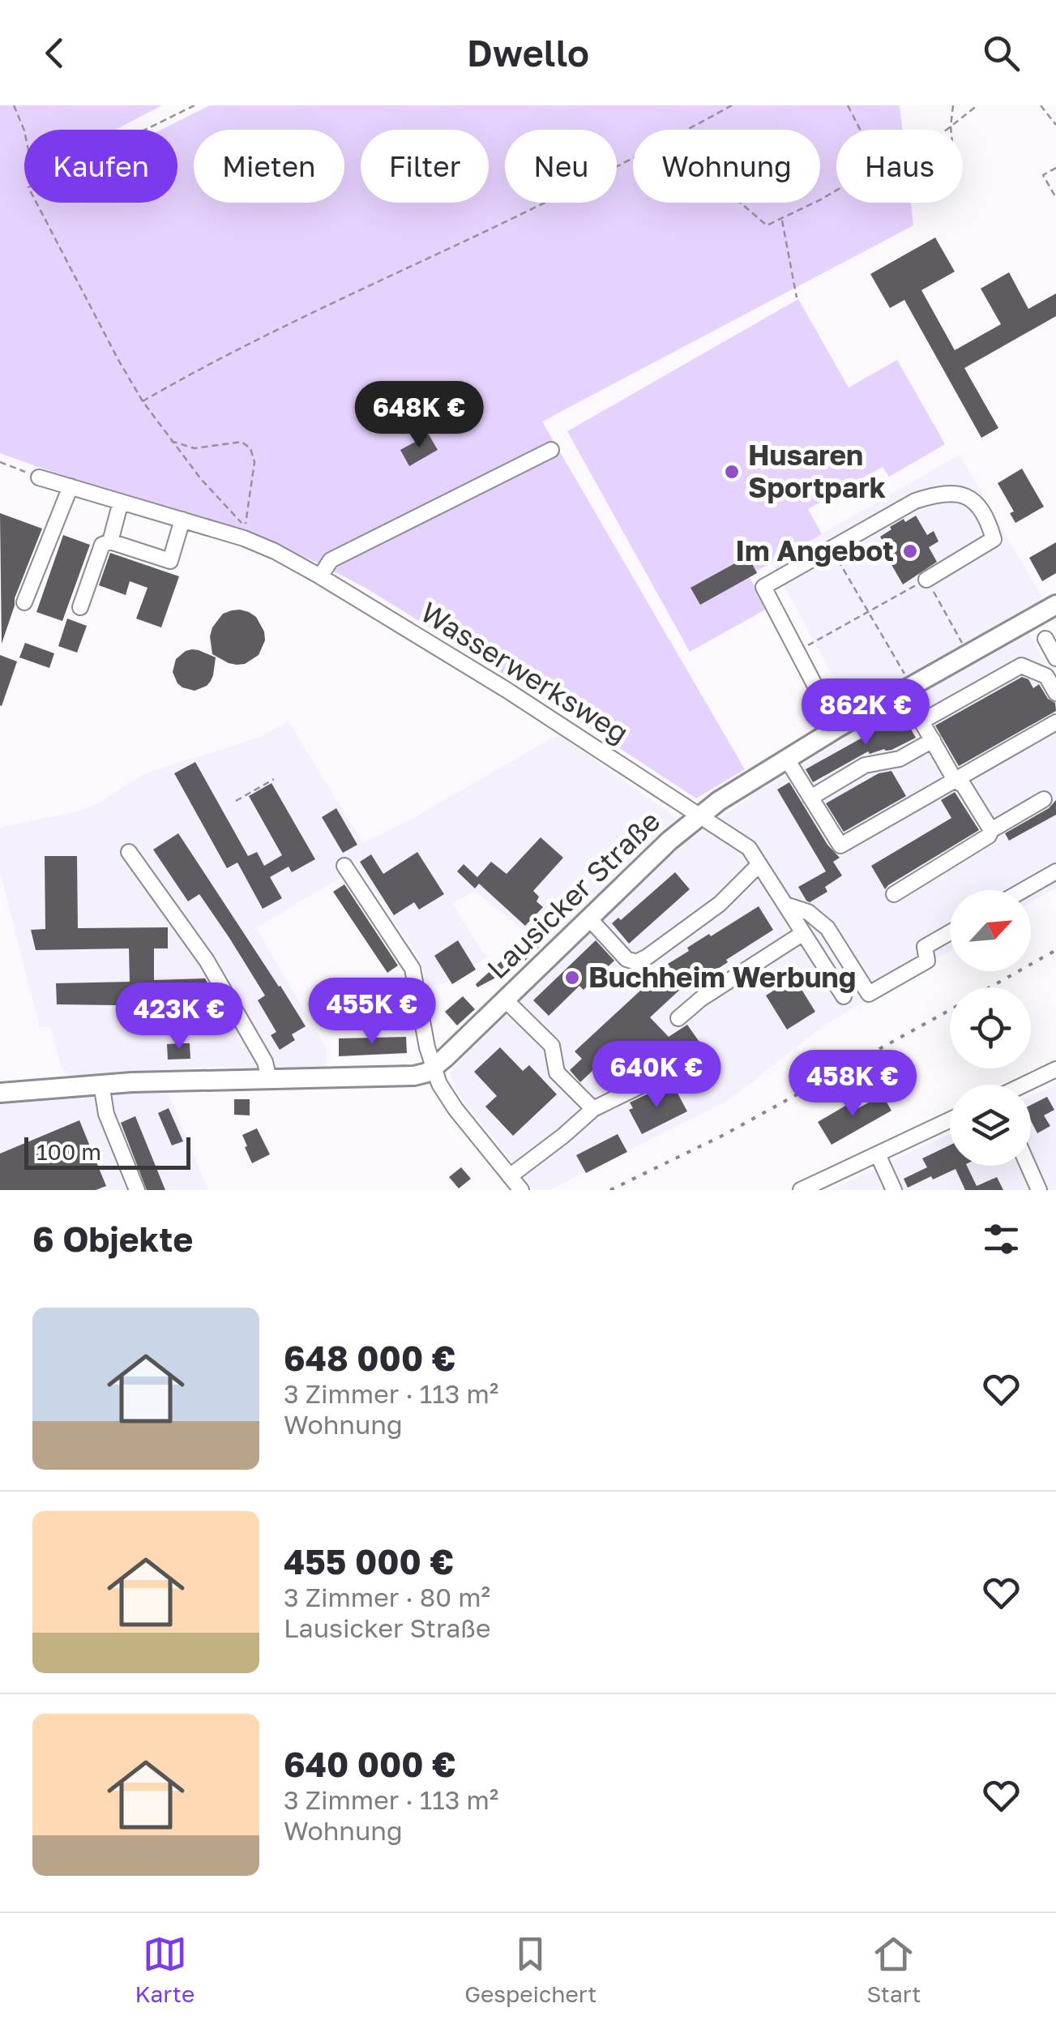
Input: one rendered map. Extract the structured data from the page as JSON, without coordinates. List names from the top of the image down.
{
  "streets": {
    "main road": ["Lausicker Straße"],
    "street": ["Wasserwerksweg"]
  },
  "crossings": [
    ["Wasserwerksweg", "Lausicker Straße"]
  ],
  "places": ["Husaren Sportpark", "Im Angebot", "Buchheim Werbung"],
  "scale_bar": "100 m",
  "north": "top right",
  "page": {
    "header": "Dwello",
    "chip": [
      "Kaufen",
      "Mieten",
      "Filter",
      "Neu",
      "Wohnung",
      "Haus"
    ],
    "price": [
      "648K €",
      "862K €",
      "455K €",
      "423K €",
      "640K €",
      "458K €"
    ],
    "scale": "100 m",
    "heading": "6 Objekte",
    "list": [
      {
        "name": "648 000 €",
        "note": "3 Zimmer · 113 m² · Wohnung"
      },
      {
        "name": "455 000 €",
        "note": "3 Zimmer · 80 m² · Lausicker Straße"
      },
      {
        "name": "640 000 €",
        "note": "3 Zimmer · 113 m² · Wohnung"
      }
    ],
    "tabs": ["Karte", "Gespeichert", "Start"]
  }
}
